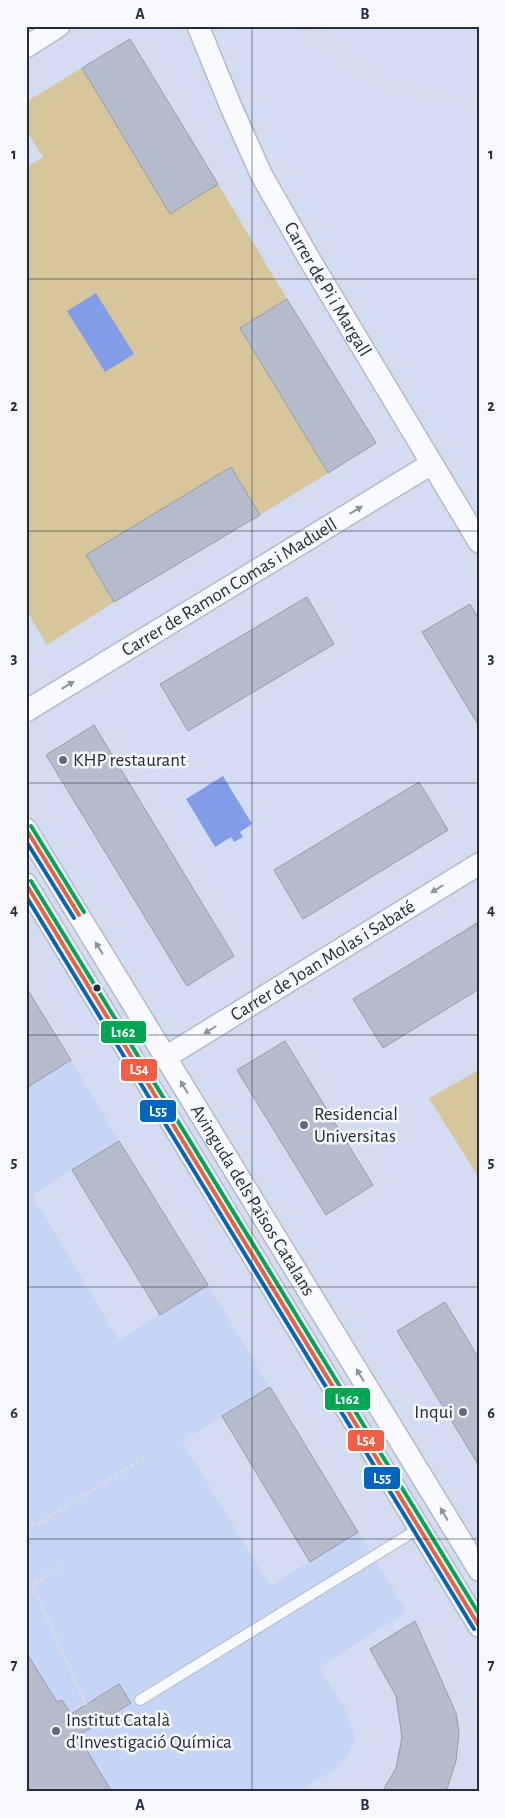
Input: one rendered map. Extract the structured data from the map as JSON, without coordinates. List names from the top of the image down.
{
  "streets": {
    "street": [
      "Carrer de Pi i Margall",
      "Carrer de Ramon Comas i Maduell",
      "Carrer de Joan Molas i Sabaté",
      "Avinguda dels Països Catalans"
    ]
  },
  "crossings": [
    ["Carrer de Pi i Margall", "Carrer de Ramon Comas i Maduell"],
    ["Carrer de Joan Molas i Sabaté", "Avinguda dels Països Catalans"]
  ],
  "one_way": ["Carrer de Ramon Comas i Maduell", "Carrer de Joan Molas i Sabaté"],
  "places": [
    "KHP restaurant",
    "Residencial Universitas",
    "Inqui",
    "Institut Català d'Investigació Química"
  ],
  "lines": ["transit line L162", "transit line L54", "transit line L55"],
  "grid": {
    "columns": ["A", "B"],
    "rows": [
      "1",
      "2",
      "3",
      "4",
      "5",
      "6",
      "7"
    ]
  }
}
